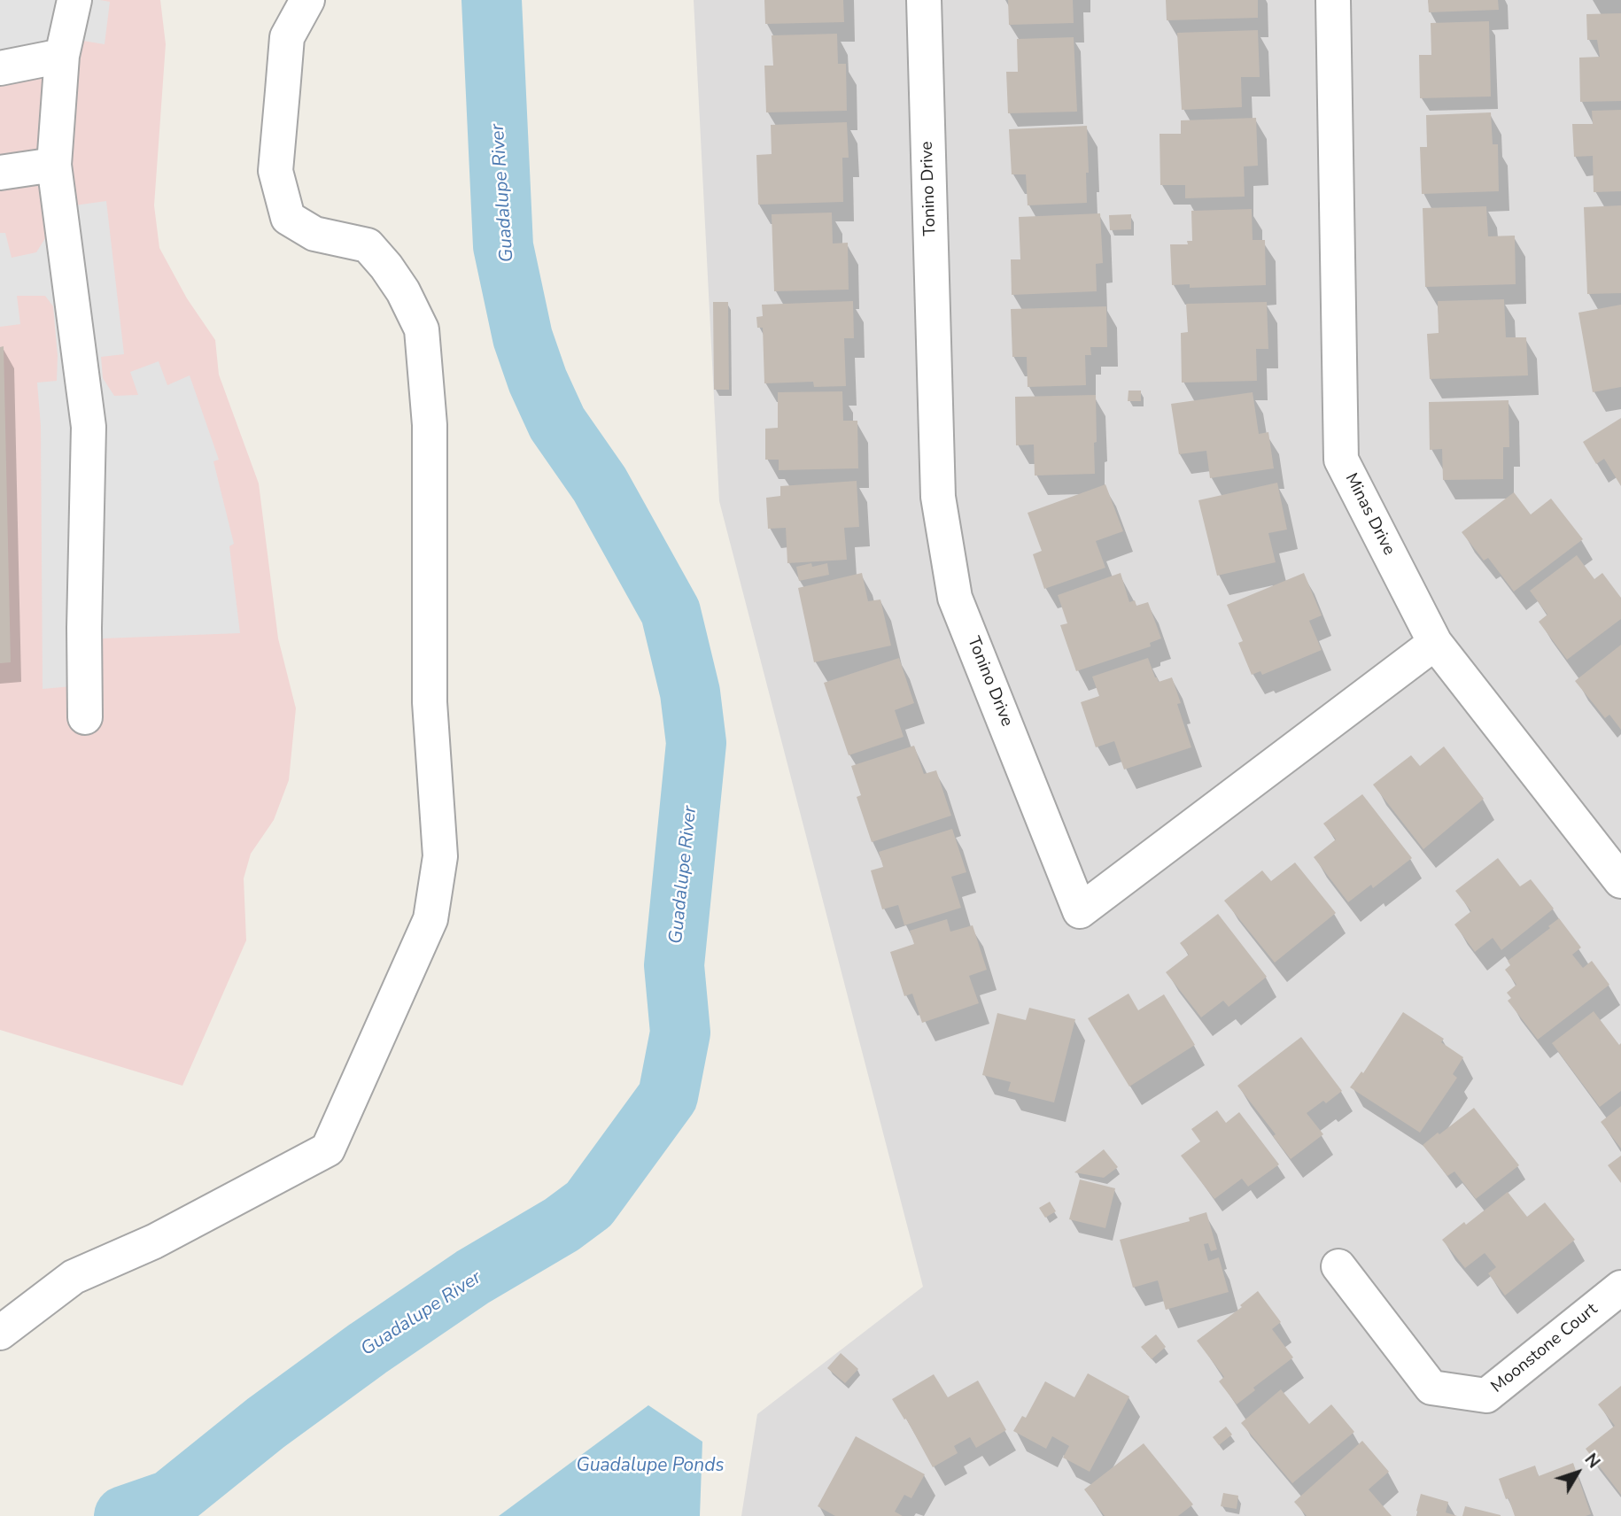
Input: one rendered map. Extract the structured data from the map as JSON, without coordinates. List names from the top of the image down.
{
  "streets": {
    "street": ["Tonino Drive", "Minas Drive", "Moonstone Court"]
  },
  "crossings": [
    ["Tonino Drive", "Minas Drive"]
  ],
  "water": ["Guadalupe River", "Guadalupe Ponds"],
  "north": "top right"
}
